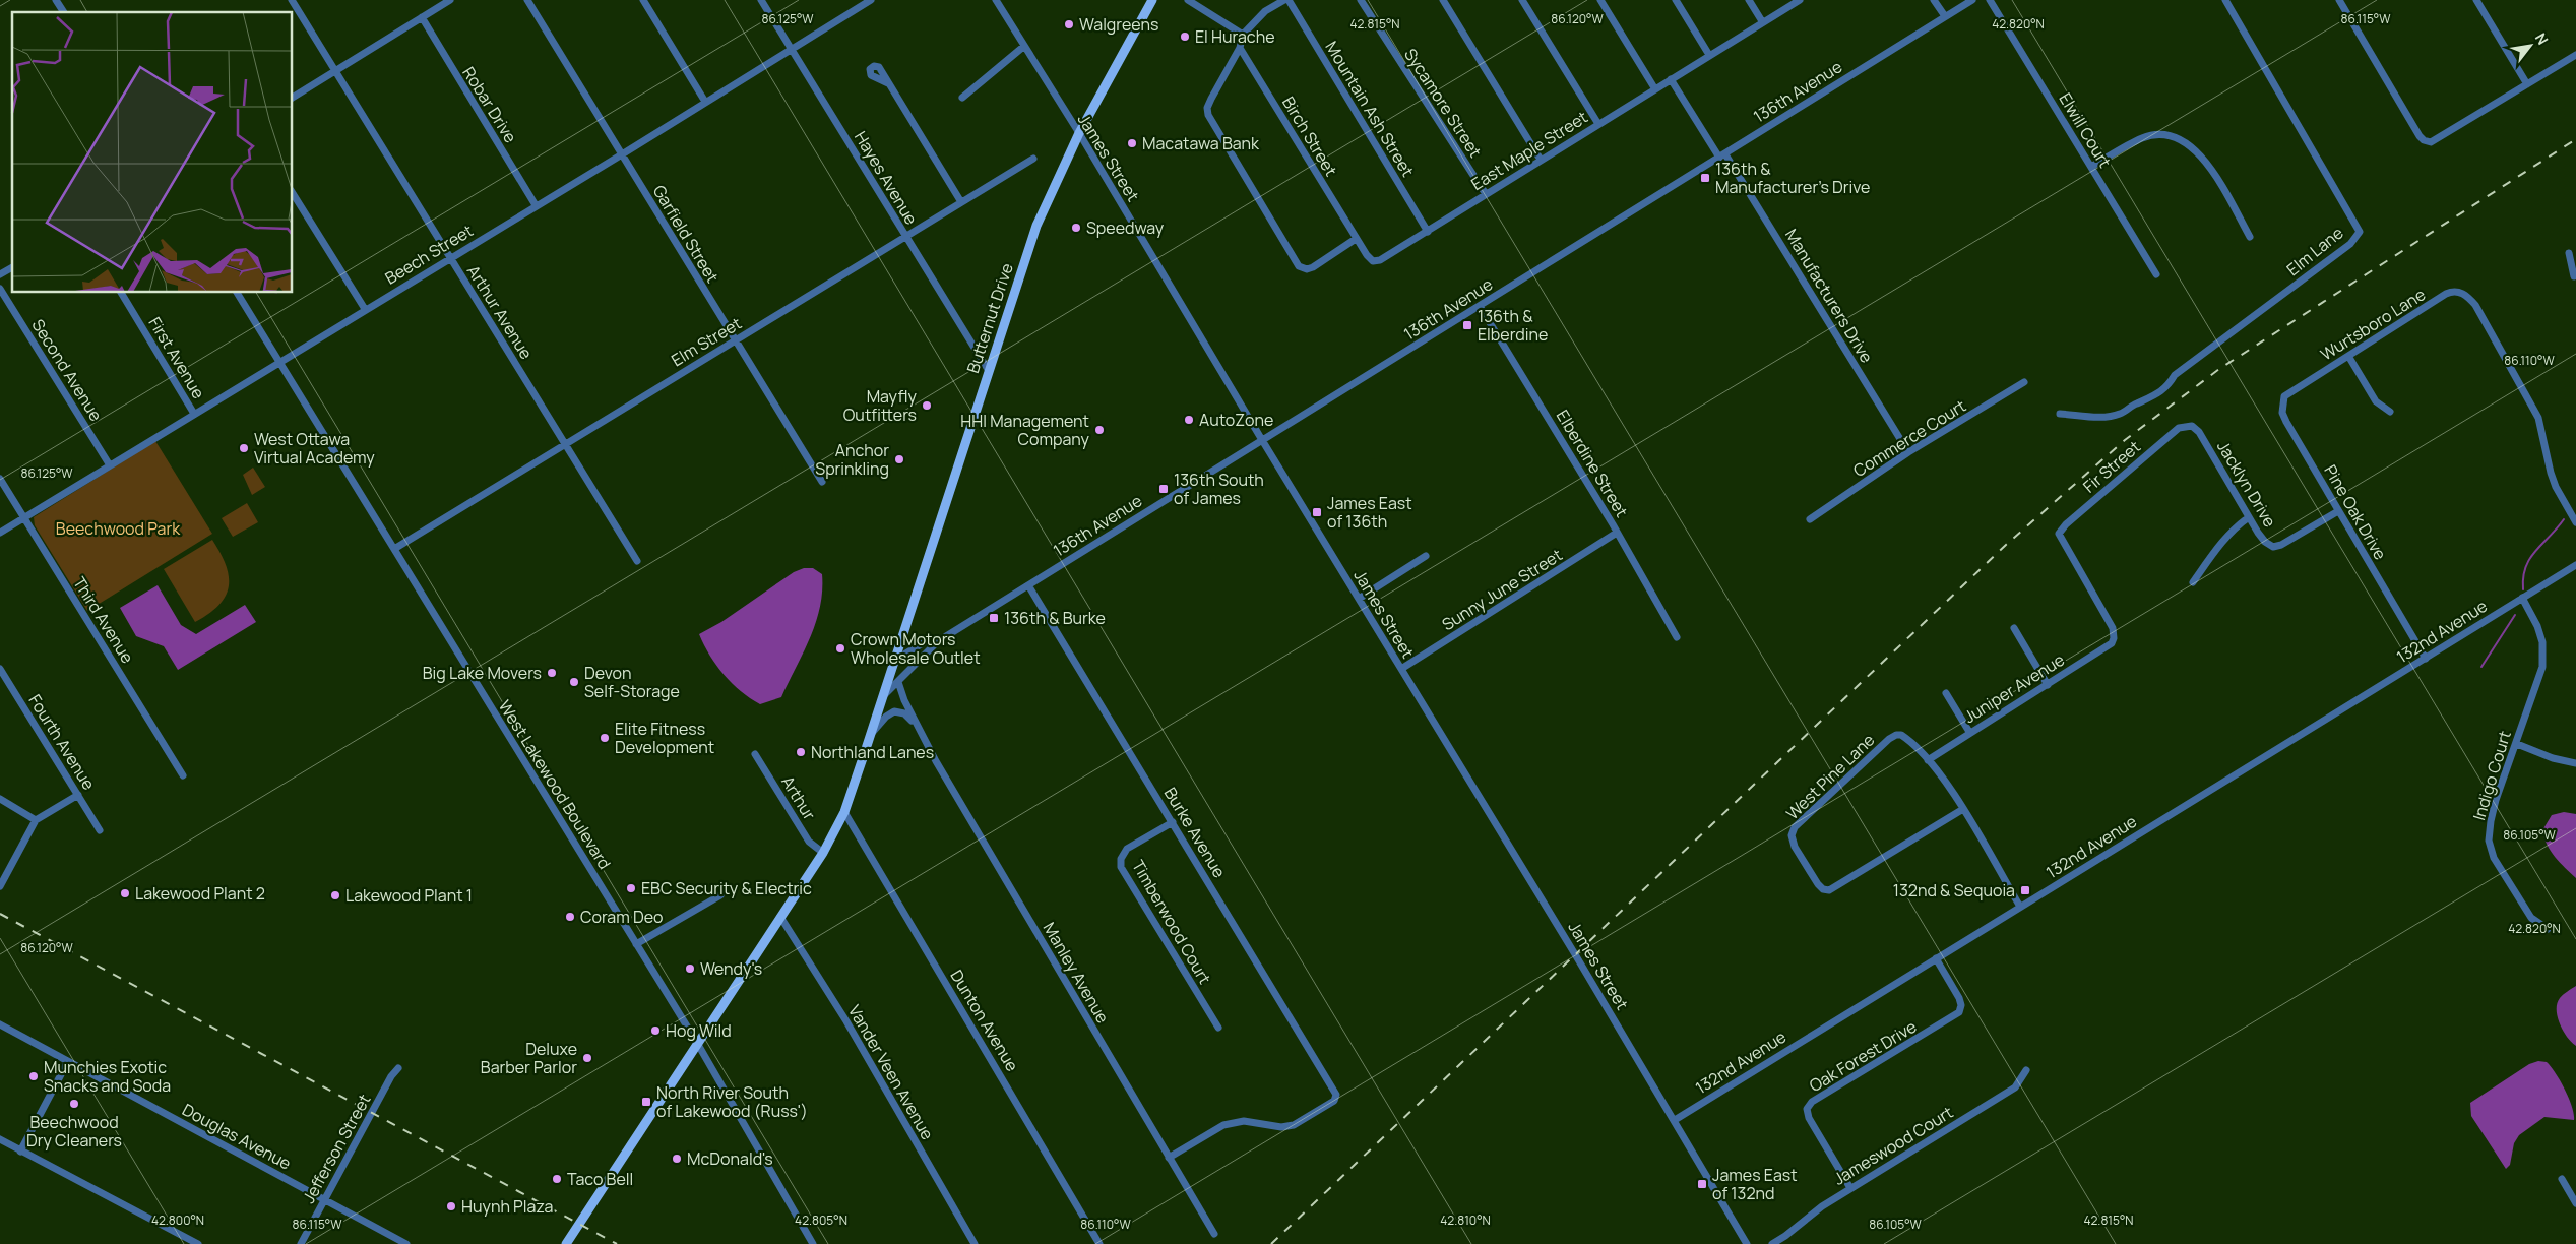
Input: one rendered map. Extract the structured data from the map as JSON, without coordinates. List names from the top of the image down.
{
  "streets": {
    "main road": ["Butternut Drive"],
    "street": [
      "136th Avenue",
      "Sycamore Street",
      "Robar Drive",
      "Mountain Ash Street",
      "Elwill Court",
      "Birch Street",
      "East Maple Street",
      "James Street",
      "Hayes Avenue",
      "Garfield Street",
      "Elm Lane",
      "Beech Street",
      "Manufacturers Drive",
      "Arthur Avenue",
      "Wurtsboro Lane",
      "Elm Street",
      "First Avenue",
      "Second Avenue",
      "Commerce Court",
      "Elberdine Street",
      "Fir Street",
      "Jacklyn Drive",
      "Pine Oak Drive",
      "Sunny June Street",
      "Third Avenue",
      "132nd Avenue",
      "Juniper Avenue",
      "Fourth Avenue",
      "Indigo Court",
      "West Pine Lane",
      "West Lakewood Boulevard",
      "Arthur",
      "Burke Avenue",
      "Timberwood Court",
      "Manley Avenue",
      "Dunton Avenue",
      "Oak Forest Drive",
      "Vander Veen Avenue",
      "Douglas Avenue",
      "Jameswood Court",
      "Jefferson Street"
    ]
  },
  "crossings": [
    ["136th Avenue", "James Street"],
    ["136th Avenue", "Manufacturers Drive"],
    ["136th Avenue", "Butternut Drive"],
    ["136th Avenue", "Elberdine Street"],
    ["136th Avenue", "Burke Avenue"],
    ["136th Avenue", "Manley Avenue"],
    ["Sycamore Street", "East Maple Street"],
    ["Robar Drive", "Beech Street"],
    ["Mountain Ash Street", "East Maple Street"],
    ["Birch Street", "East Maple Street"],
    ["East Maple Street", "Manufacturers Drive"],
    ["James Street", "Butternut Drive"],
    ["James Street", "Sunny June Street"],
    ["James Street", "132nd Avenue"],
    ["Hayes Avenue", "Beech Street"],
    ["Hayes Avenue", "Butternut Drive"],
    ["Hayes Avenue", "Elm Street"],
    ["Garfield Street", "Beech Street"],
    ["Garfield Street", "Elm Street"],
    ["Beech Street", "Arthur Avenue"],
    ["Beech Street", "First Avenue"],
    ["Beech Street", "Second Avenue"],
    ["Beech Street", "Third Avenue"],
    ["Beech Street", "West Lakewood Boulevard"],
    ["Manufacturers Drive", "Commerce Court"],
    ["Arthur Avenue", "Elm Street"],
    ["Butternut Drive", "West Lakewood Boulevard"],
    ["Butternut Drive", "Arthur"],
    ["Butternut Drive", "Manley Avenue"],
    ["Butternut Drive", "Dunton Avenue"],
    ["Butternut Drive", "Vander Veen Avenue"],
    ["Wurtsboro Lane", "Pine Oak Drive"],
    ["Elm Street", "West Lakewood Boulevard"],
    ["Elberdine Street", "Sunny June Street"],
    ["Fir Street", "Jacklyn Drive"],
    ["Fir Street", "Juniper Avenue"],
    ["Jacklyn Drive", "Pine Oak Drive"],
    ["Pine Oak Drive", "132nd Avenue"],
    ["132nd Avenue", "Indigo Court"],
    ["132nd Avenue", "Oak Forest Drive"],
    ["Juniper Avenue", "West Pine Lane"],
    ["Burke Avenue", "Timberwood Court"],
    ["Burke Avenue", "Manley Avenue"],
    ["Oak Forest Drive", "Jameswood Court"],
    ["Douglas Avenue", "Jefferson Street"]
  ],
  "parks": ["Beechwood Park"],
  "places": {
    "other": [
      "Walgreens",
      "El Hurache",
      "Macatawa Bank",
      "Speedway",
      "Mayfly Outfitters",
      "AutoZone",
      "HHI Management Company",
      "West Ottawa Virtual Academy",
      "Anchor Sprinkling",
      "Crown Motors Wholesale Outlet",
      "Big Lake Movers",
      "Devon Self-Storage",
      "Elite Fitness Development",
      "Northland Lanes",
      "EBC Security & Electric",
      "Lakewood Plant 2",
      "Lakewood Plant 1",
      "Coram Deo",
      "Wendy's",
      "Hog Wild",
      "Deluxe Barber Parlor",
      "Munchies Exotic Snacks and Soda",
      "Beechwood Dry Cleaners",
      "McDonald's",
      "Taco Bell",
      "Huynh Plaza"
    ],
    "transit": [
      "136th & Manufacturer's Drive",
      "136th & Elberdine",
      "136th South of James",
      "James East of 136th",
      "136th & Burke",
      "132nd & Sequoia",
      "North River South of Lakewood (Russ')",
      "James East of 132nd"
    ]
  },
  "north": "top right",
  "coordinates": [
    "86.120°W",
    "86.125°W",
    "86.115°W",
    "42.815°N",
    "42.820°N",
    "86.110°W",
    "86.105°W",
    "42.800°N",
    "42.805°N",
    "42.810°N"
  ]
}
